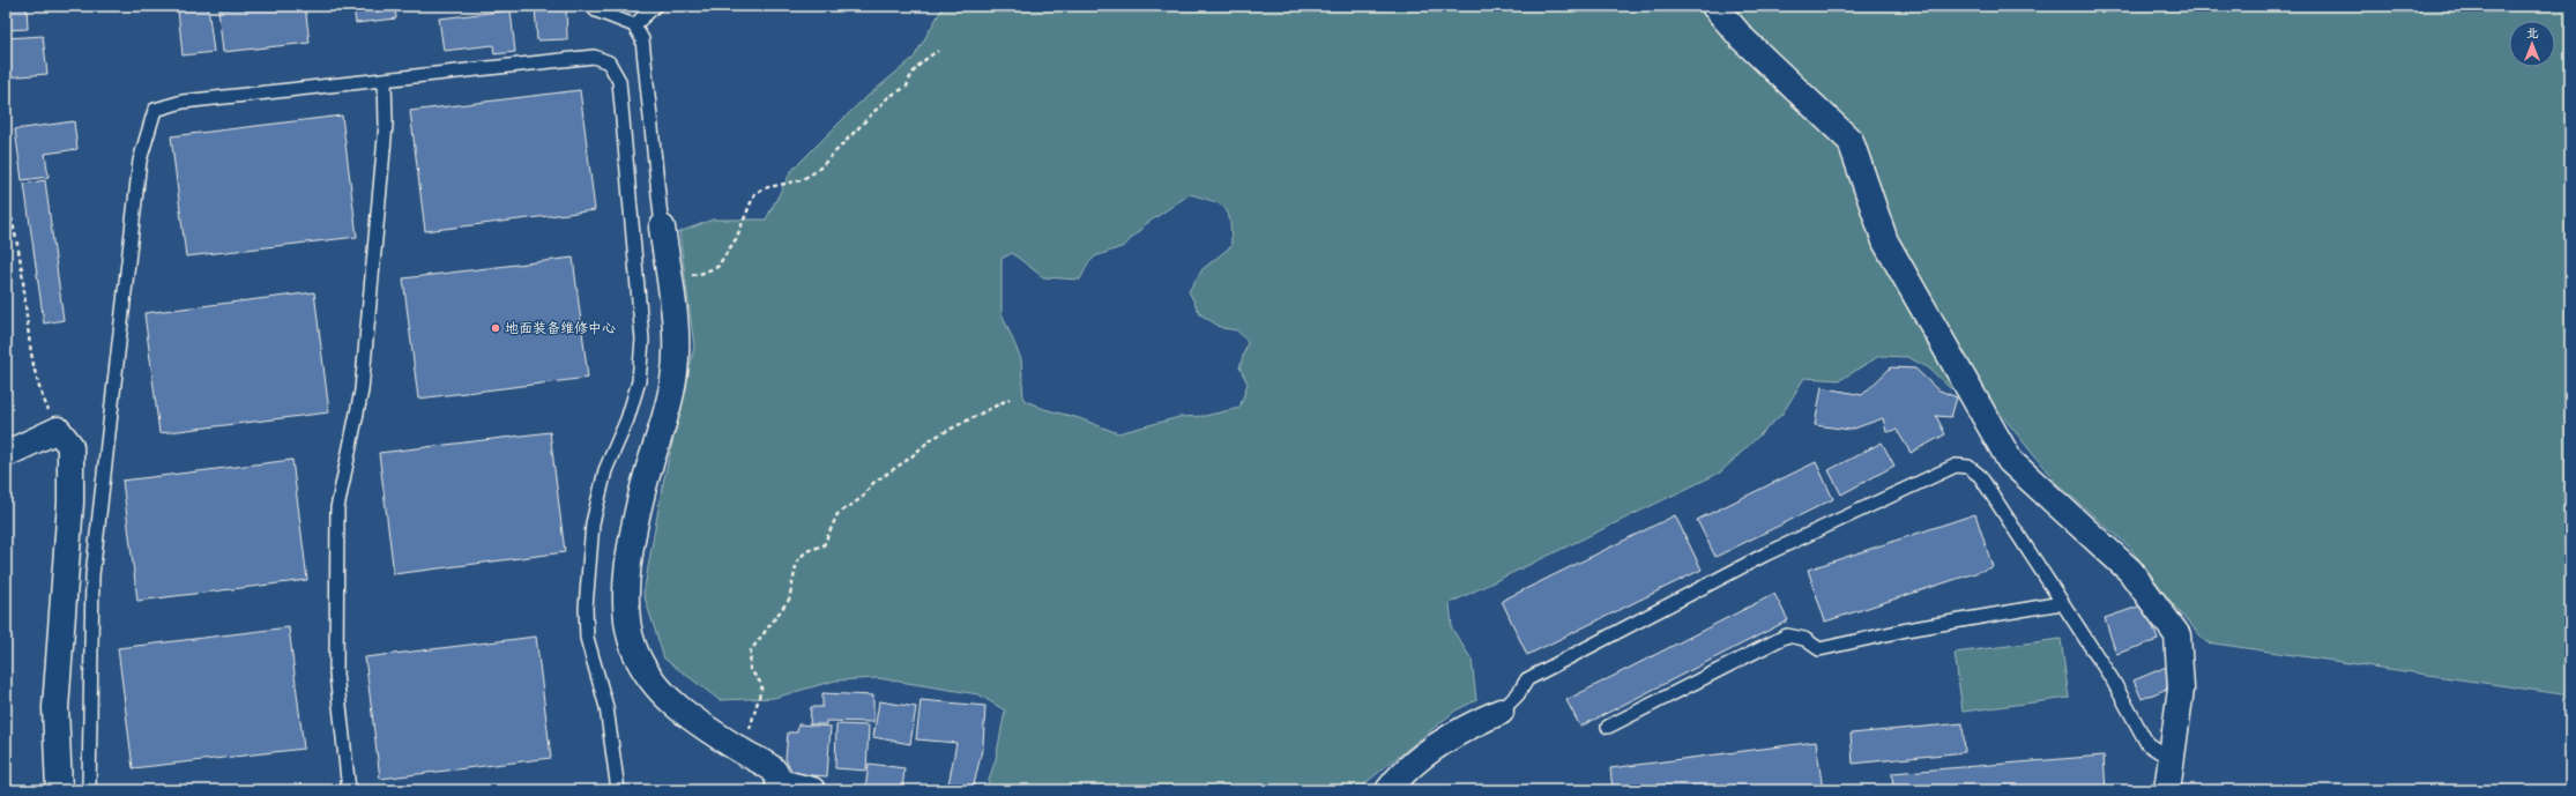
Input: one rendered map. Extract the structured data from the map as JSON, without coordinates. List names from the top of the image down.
{
  "places": ["地面装备维修中心"],
  "north": "top"
}
